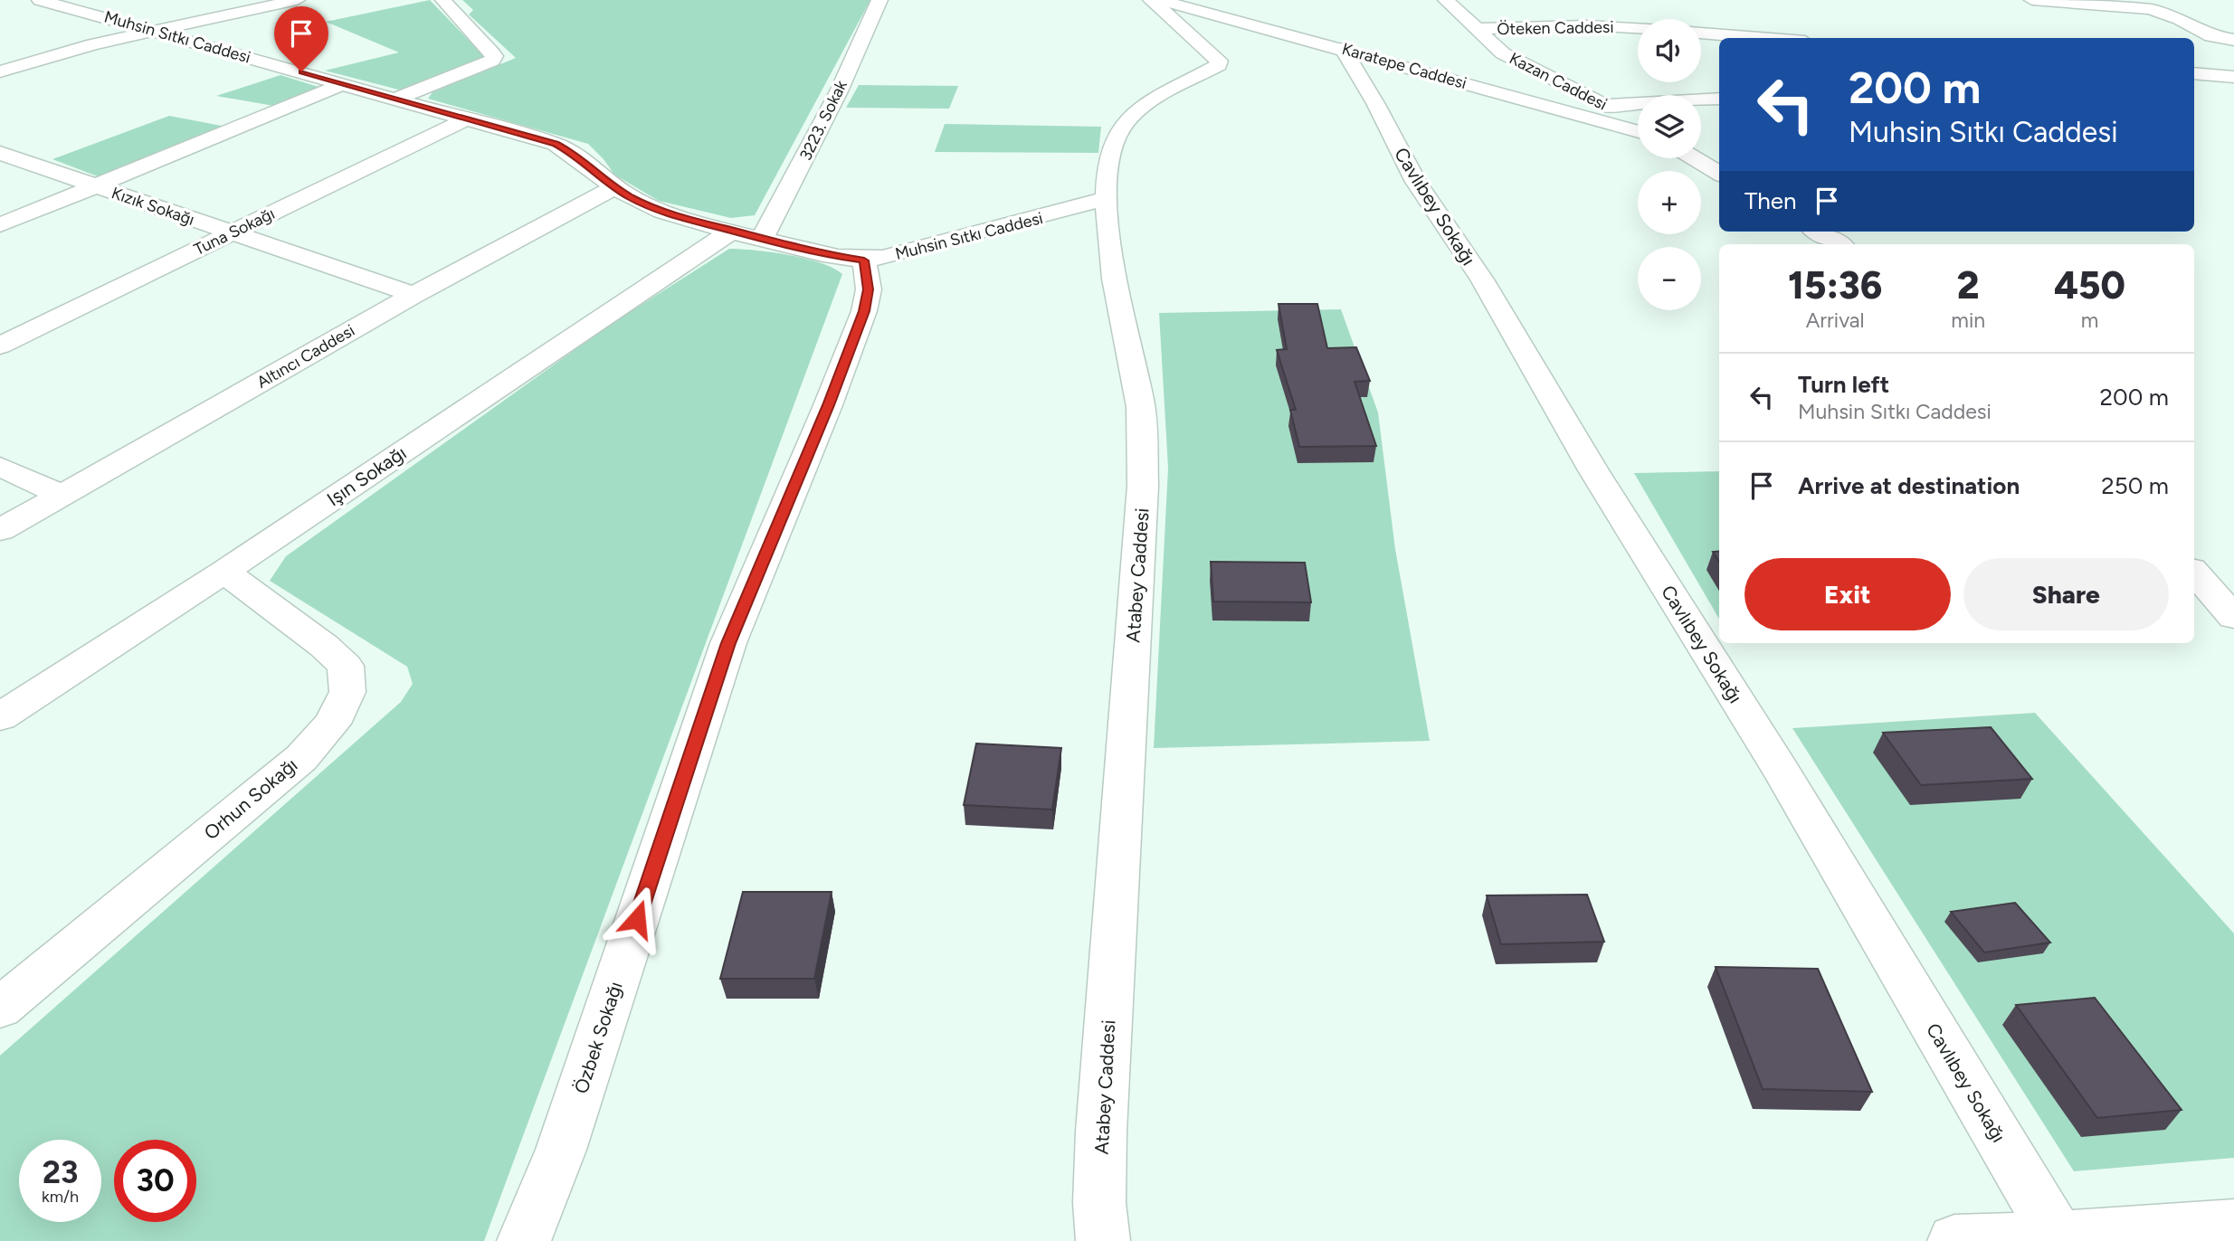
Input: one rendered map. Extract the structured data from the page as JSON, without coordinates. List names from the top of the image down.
{
  "streets": {
    "street": [
      "Öteken Caddesi",
      "Muhsin Sıtkı Caddesi",
      "Karatepe Caddesi",
      "Kazan Caddesi",
      "3223. Sokak",
      "Kızık Sokağı",
      "Cavlıbey Sokağı",
      "Tuna Sokağı",
      "Altıncı Caddesi",
      "Işın Sokağı",
      "Atabey Caddesi",
      "Orhun Sokağı",
      "Özbek Sokağı"
    ]
  },
  "crossings": [
    ["Öteken Caddesi", "Kazan Caddesi"],
    ["Muhsin Sıtkı Caddesi", "3223. Sokak"],
    ["Muhsin Sıtkı Caddesi", "Tuna Sokağı"],
    ["Muhsin Sıtkı Caddesi", "Altıncı Caddesi"],
    ["Muhsin Sıtkı Caddesi", "Işın Sokağı"],
    ["Muhsin Sıtkı Caddesi", "Atabey Caddesi"],
    ["Muhsin Sıtkı Caddesi", "Özbek Sokağı"],
    ["Karatepe Caddesi", "Cavlıbey Sokağı"],
    ["Kızık Sokağı", "Tuna Sokağı"],
    ["Kızık Sokağı", "Altıncı Caddesi"],
    ["Işın Sokağı", "Orhun Sokağı"]
  ],
  "page": {
    "map_buttons": ["+", "−"],
    "turn": ["200 m", "Muhsin Sıtkı Caddesi"],
    "then": "Then",
    "eta": [
      "15:36",
      "Arrival",
      "2",
      "min",
      "450",
      "m"
    ],
    "list": [
      {
        "name": "Turn left",
        "note": "Muhsin Sıtkı Caddesi",
        "value": "200 m"
      },
      {
        "name": "Arrive at destination",
        "value": "250 m"
      }
    ],
    "buttons": ["Exit", "Share"],
    "speed": "23 km/h",
    "limit": "30"
  }
}
